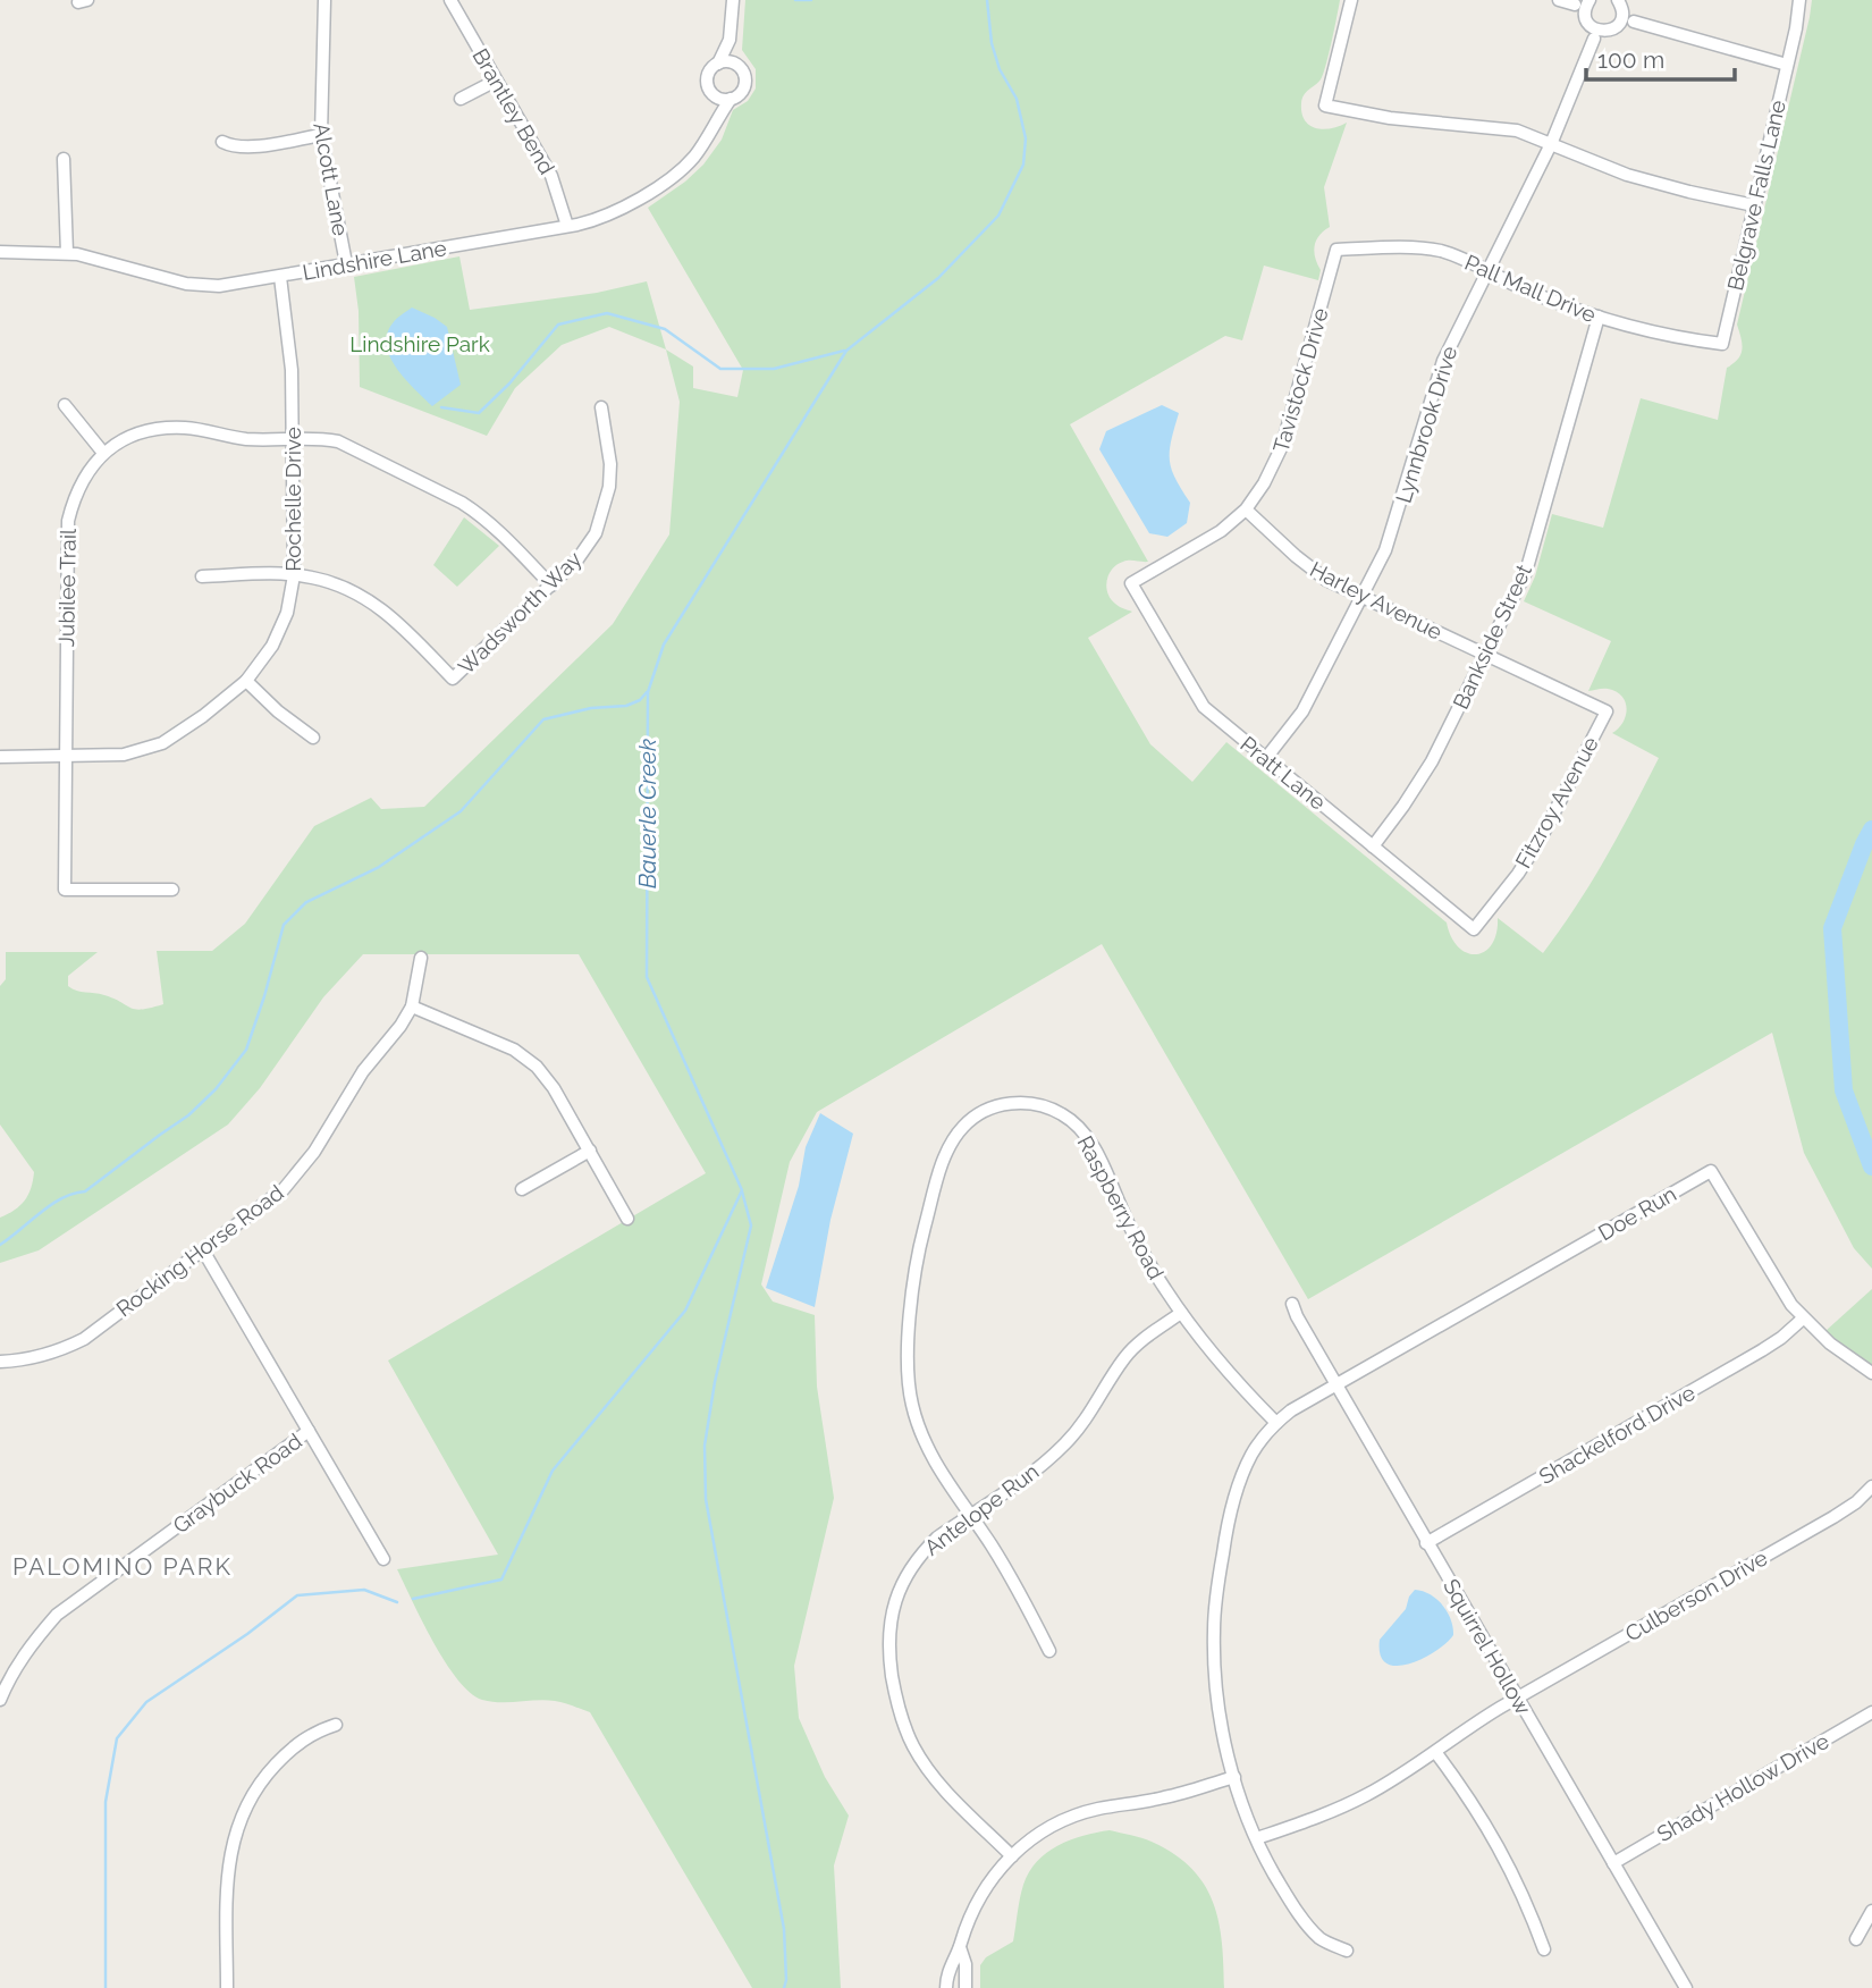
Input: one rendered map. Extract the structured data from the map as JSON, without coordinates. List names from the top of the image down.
{
  "streets": {
    "street": [
      "Brantley Bend",
      "Alcott Lane",
      "Belgrave Falls Lane",
      "Lindshire Lane",
      "Pall Mall Drive",
      "Tavistock Drive",
      "Lynnbrook Drive",
      "Rochelle Drive",
      "Jubilee Trail",
      "Harley Avenue",
      "Wadsworth Way",
      "Bankside Street",
      "Pratt Lane",
      "Fitzroy Avenue",
      "Raspberry Road",
      "Doe Run",
      "Rocking Horse Road",
      "Shackelford Drive",
      "Graybuck Road",
      "Antelope Run",
      "Culberson Drive",
      "Squirrel Hollow",
      "Shady Hollow Drive"
    ]
  },
  "crossings": [
    ["Brantley Bend", "Lindshire Lane"],
    ["Alcott Lane", "Lindshire Lane"],
    ["Belgrave Falls Lane", "Pall Mall Drive"],
    ["Lindshire Lane", "Rochelle Drive"],
    ["Pall Mall Drive", "Tavistock Drive"],
    ["Pall Mall Drive", "Lynnbrook Drive"],
    ["Pall Mall Drive", "Bankside Street"],
    ["Tavistock Drive", "Harley Avenue"],
    ["Tavistock Drive", "Pratt Lane"],
    ["Lynnbrook Drive", "Harley Avenue"],
    ["Lynnbrook Drive", "Pratt Lane"],
    ["Rochelle Drive", "Jubilee Trail"],
    ["Rochelle Drive", "Wadsworth Way"],
    ["Jubilee Trail", "Wadsworth Way"],
    ["Harley Avenue", "Bankside Street"],
    ["Harley Avenue", "Fitzroy Avenue"],
    ["Bankside Street", "Pratt Lane"],
    ["Pratt Lane", "Fitzroy Avenue"],
    ["Raspberry Road", "Antelope Run"],
    ["Doe Run", "Shackelford Drive"],
    ["Doe Run", "Squirrel Hollow"],
    ["Shackelford Drive", "Squirrel Hollow"],
    ["Culberson Drive", "Squirrel Hollow"],
    ["Squirrel Hollow", "Shady Hollow Drive"]
  ],
  "districts": ["PALOMINO PARK"],
  "water": ["Bauerle Creek"],
  "parks": ["Lindshire Park"],
  "scale_bar": "100 m"
}
